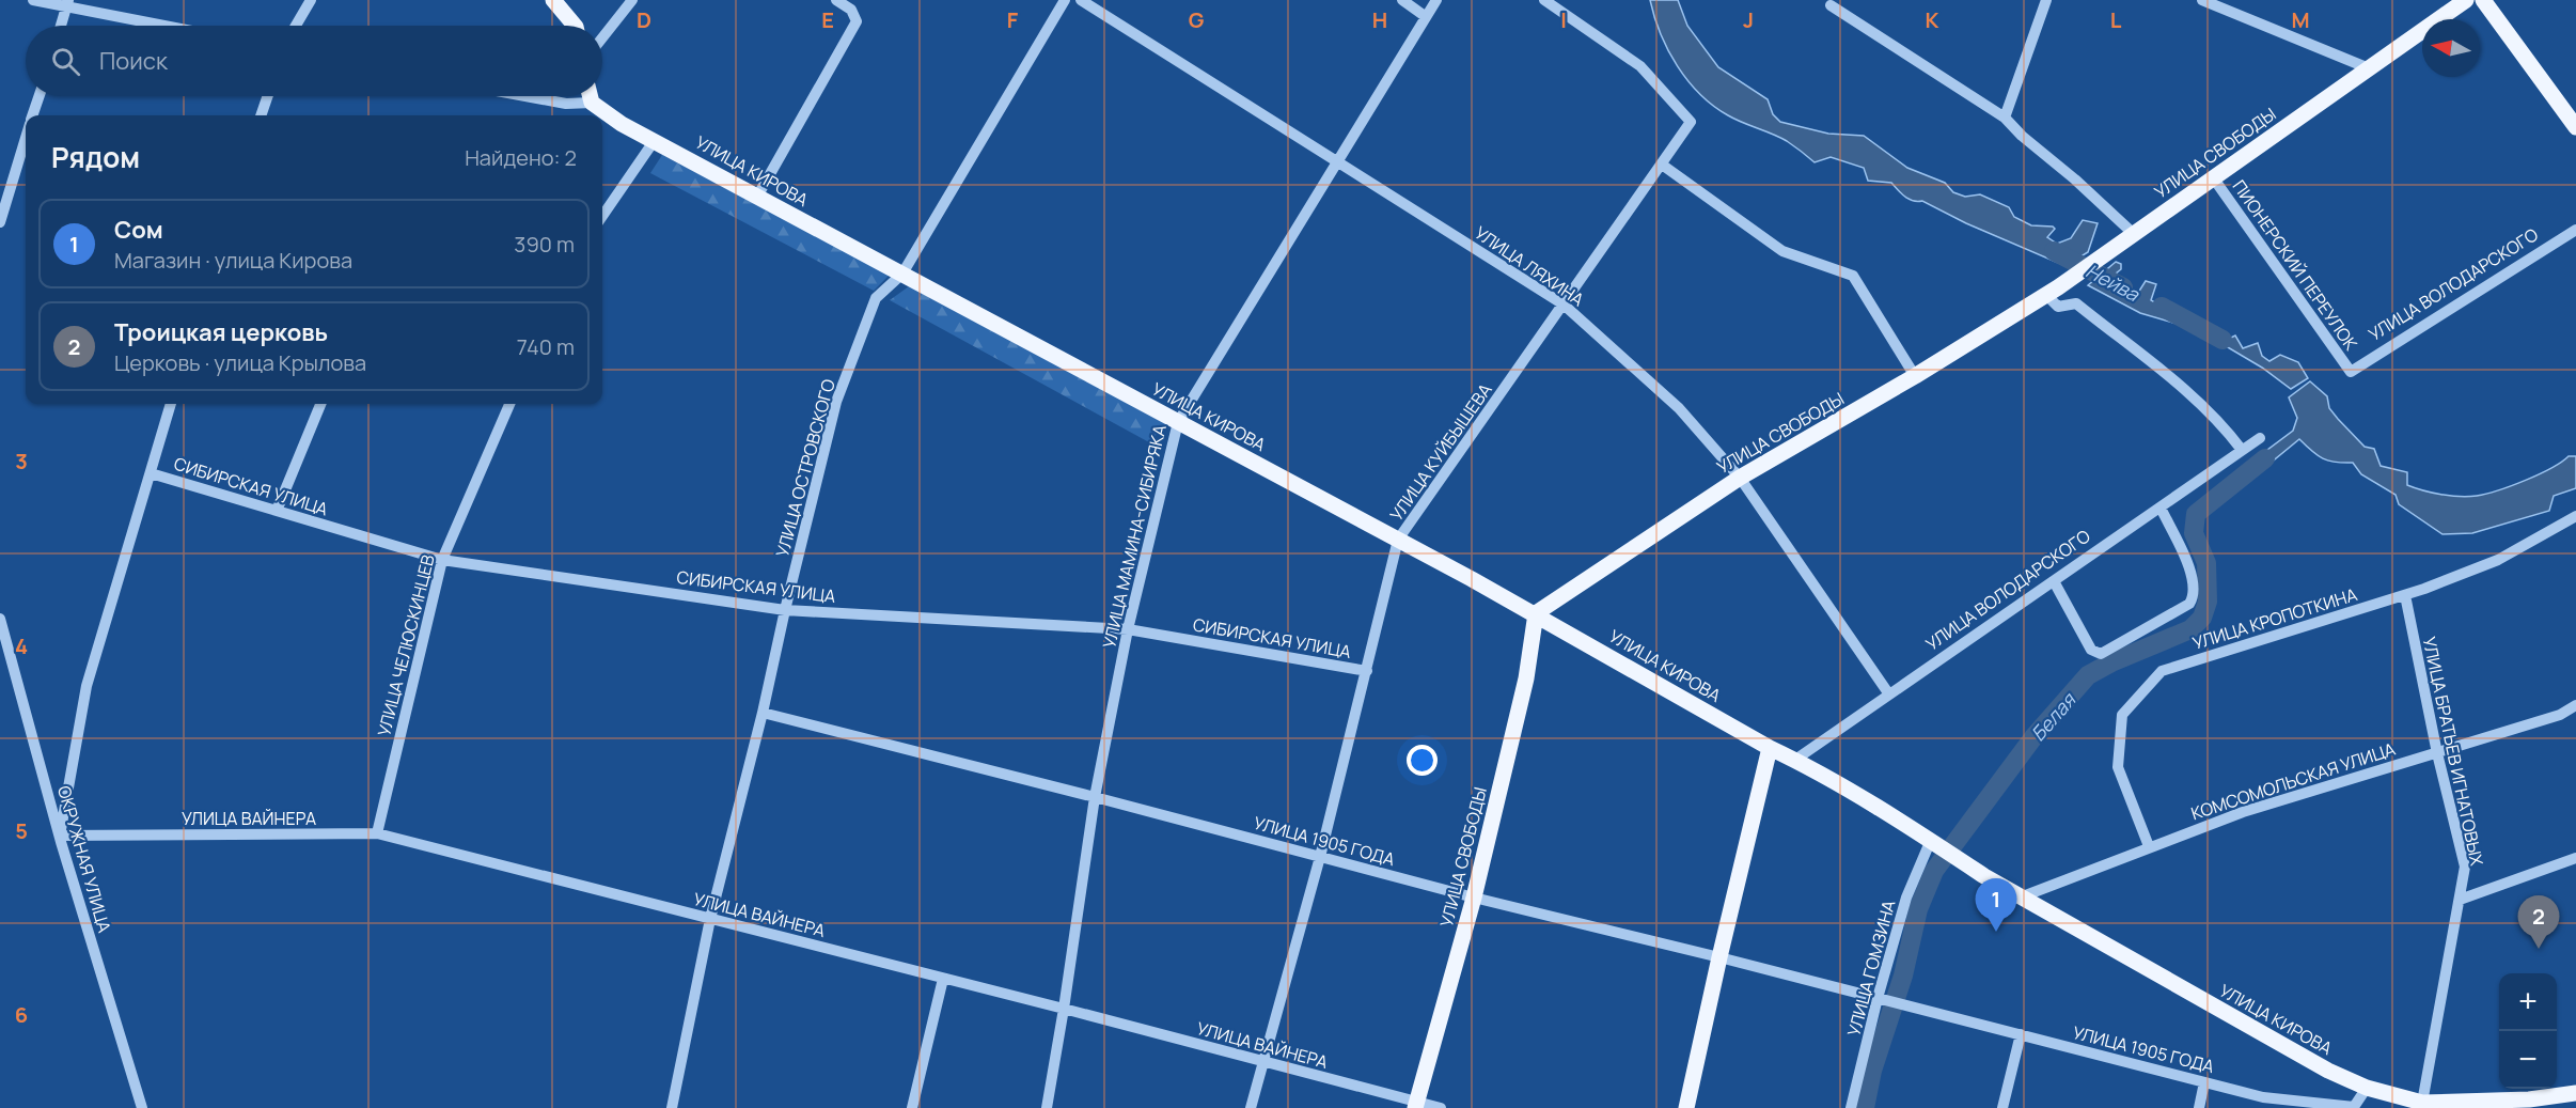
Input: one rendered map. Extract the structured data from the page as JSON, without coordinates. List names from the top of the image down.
{
  "streets": {
    "main road": ["УЛИЦА СВОБОДЫ", "УЛИЦА КИРОВА"],
    "street": [
      "ПИОНЕРСКИЙ ПЕРЕУЛОК",
      "УЛИЦА ЛЯХИНА",
      "УЛИЦА ВОЛОДАРСКОГО",
      "УЛИЦА КУЙБЫШЕВА",
      "УЛИЦА ОСТРОВСКОГО",
      "СИБИРСКАЯ УЛИЦА",
      "УЛИЦА МАМИНА-СИБИРЯКА",
      "УЛИЦА КРОПОТКИНА",
      "УЛИЦА ЧЕЛЮСКИНЦЕВ",
      "УЛИЦА БРАТЬЕВ ИГНАТОВЫХ",
      "КОМСОМОЛЬСКАЯ УЛИЦА",
      "УЛИЦА ВАЙНЕРА",
      "УЛИЦА 1905 ГОДА",
      "ОКРУЖНАЯ УЛИЦА",
      "УЛИЦА ГОМЗИНА"
    ]
  },
  "crossings": [
    ["УЛИЦА СВОБОДЫ", "УЛИЦА КИРОВА"],
    ["УЛИЦА СВОБОДЫ", "ПИОНЕРСКИЙ ПЕРЕУЛОК"],
    ["УЛИЦА СВОБОДЫ", "УЛИЦА ЛЯХИНА"],
    ["УЛИЦА СВОБОДЫ", "УЛИЦА ВАЙНЕРА"],
    ["УЛИЦА СВОБОДЫ", "УЛИЦА 1905 ГОДА"],
    ["УЛИЦА КИРОВА", "УЛИЦА ВОЛОДАРСКОГО"],
    ["УЛИЦА КИРОВА", "УЛИЦА КУЙБЫШЕВА"],
    ["УЛИЦА КИРОВА", "УЛИЦА ОСТРОВСКОГО"],
    ["УЛИЦА КИРОВА", "УЛИЦА МАМИНА-СИБИРЯКА"],
    ["УЛИЦА КИРОВА", "УЛИЦА БРАТЬЕВ ИГНАТОВЫХ"],
    ["УЛИЦА КИРОВА", "КОМСОМОЛЬСКАЯ УЛИЦА"],
    ["УЛИЦА КИРОВА", "УЛИЦА 1905 ГОДА"],
    ["УЛИЦА КИРОВА", "УЛИЦА ГОМЗИНА"],
    ["ПИОНЕРСКИЙ ПЕРЕУЛОК", "УЛИЦА ВОЛОДАРСКОГО"],
    ["УЛИЦА ЛЯХИНА", "УЛИЦА ВОЛОДАРСКОГО"],
    ["УЛИЦА ЛЯХИНА", "УЛИЦА КУЙБЫШЕВА"],
    ["УЛИЦА ЛЯХИНА", "УЛИЦА МАМИНА-СИБИРЯКА"],
    ["УЛИЦА КУЙБЫШЕВА", "СИБИРСКАЯ УЛИЦА"],
    ["УЛИЦА КУЙБЫШЕВА", "УЛИЦА ВАЙНЕРА"],
    ["УЛИЦА КУЙБЫШЕВА", "УЛИЦА 1905 ГОДА"],
    ["УЛИЦА ОСТРОВСКОГО", "СИБИРСКАЯ УЛИЦА"],
    ["УЛИЦА ОСТРОВСКОГО", "УЛИЦА ВАЙНЕРА"],
    ["УЛИЦА ОСТРОВСКОГО", "УЛИЦА 1905 ГОДА"],
    ["СИБИРСКАЯ УЛИЦА", "УЛИЦА МАМИНА-СИБИРЯКА"],
    ["СИБИРСКАЯ УЛИЦА", "УЛИЦА ЧЕЛЮСКИНЦЕВ"],
    ["УЛИЦА МАМИНА-СИБИРЯКА", "УЛИЦА ВАЙНЕРА"],
    ["УЛИЦА МАМИНА-СИБИРЯКА", "УЛИЦА 1905 ГОДА"],
    ["УЛИЦА КРОПОТКИНА", "УЛИЦА БРАТЬЕВ ИГНАТОВЫХ"],
    ["УЛИЦА КРОПОТКИНА", "КОМСОМОЛЬСКАЯ УЛИЦА"],
    ["УЛИЦА ЧЕЛЮСКИНЦЕВ", "УЛИЦА ВАЙНЕРА"],
    ["УЛИЦА БРАТЬЕВ ИГНАТОВЫХ", "КОМСОМОЛЬСКАЯ УЛИЦА"],
    ["УЛИЦА ВАЙНЕРА", "ОКРУЖНАЯ УЛИЦА"],
    ["УЛИЦА 1905 ГОДА", "УЛИЦА ГОМЗИНА"]
  ],
  "water": ["Нейва", "Белая"],
  "north": "left",
  "page": {
    "search": "Поиск",
    "heading": ["Рядом", "Найдено: 2"],
    "list": [
      {
        "mark": "1",
        "name": "Сом",
        "note": "Магазин · улица Кирова",
        "value": "390 m"
      },
      {
        "mark": "2",
        "name": "Троицкая церковь",
        "note": "Церковь · улица Крылова",
        "value": "740 m"
      }
    ],
    "pins": ["1", "2"],
    "map_buttons": ["+", "−"]
  },
  "grid": {
    "columns": [
      "D",
      "E",
      "F",
      "G",
      "H",
      "I",
      "J",
      "K",
      "L",
      "M"
    ],
    "rows": [
      "3",
      "4",
      "5",
      "6"
    ]
  }
}
